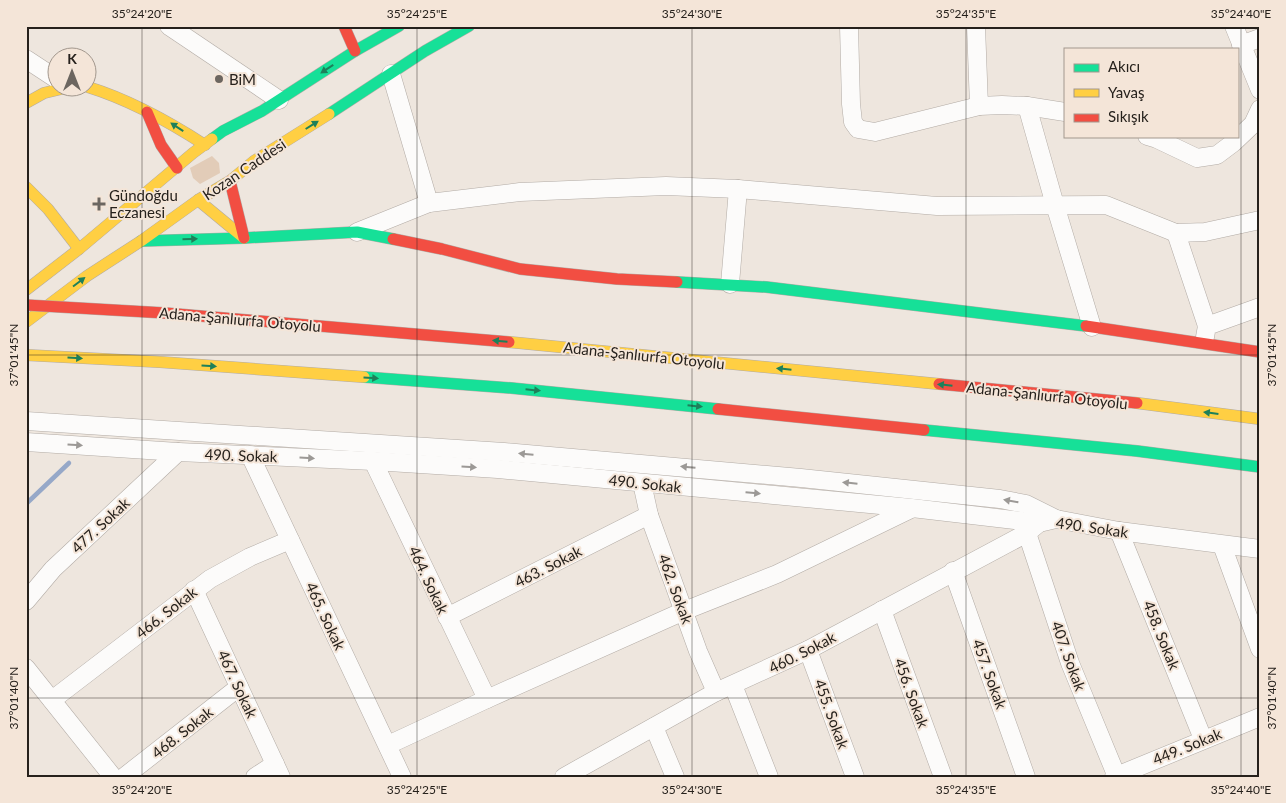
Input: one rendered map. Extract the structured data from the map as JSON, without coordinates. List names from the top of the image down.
{
  "streets": {
    "main road": ["Kozan Caddesi", "Adana-Şanlıurfa Otoyolu"],
    "street": [
      "490. Sokak",
      "477. Sokak",
      "463. Sokak",
      "464. Sokak",
      "462. Sokak",
      "466. Sokak",
      "465. Sokak",
      "458. Sokak",
      "460. Sokak",
      "407. Sokak",
      "457. Sokak",
      "467. Sokak",
      "456. Sokak",
      "455. Sokak",
      "468. Sokak",
      "449. Sokak"
    ]
  },
  "crossings": [
    ["490. Sokak", "477. Sokak"],
    ["490. Sokak", "464. Sokak"],
    ["490. Sokak", "462. Sokak"],
    ["490. Sokak", "465. Sokak"],
    ["490. Sokak", "458. Sokak"],
    ["490. Sokak", "460. Sokak"],
    ["490. Sokak", "407. Sokak"],
    ["463. Sokak", "464. Sokak"],
    ["463. Sokak", "462. Sokak"],
    ["462. Sokak", "460. Sokak"],
    ["466. Sokak", "465. Sokak"],
    ["466. Sokak", "467. Sokak"],
    ["458. Sokak", "449. Sokak"],
    ["460. Sokak", "407. Sokak"],
    ["460. Sokak", "457. Sokak"],
    ["460. Sokak", "456. Sokak"],
    ["460. Sokak", "455. Sokak"],
    ["407. Sokak", "449. Sokak"],
    ["467. Sokak", "468. Sokak"]
  ],
  "places": {
    "other": ["BiM"],
    "health": ["Gündoğdu Eczanesi"]
  },
  "legend": ["Akıcı", "Yavaş", "Sıkışık"],
  "north": "top",
  "coordinates": [
    "35°24'20\"E",
    "35°24'25\"E",
    "35°24'30\"E",
    "35°24'35\"E",
    "35°24'40\"E",
    "37°01'45\"N",
    "37°01'40\"N"
  ]
}
